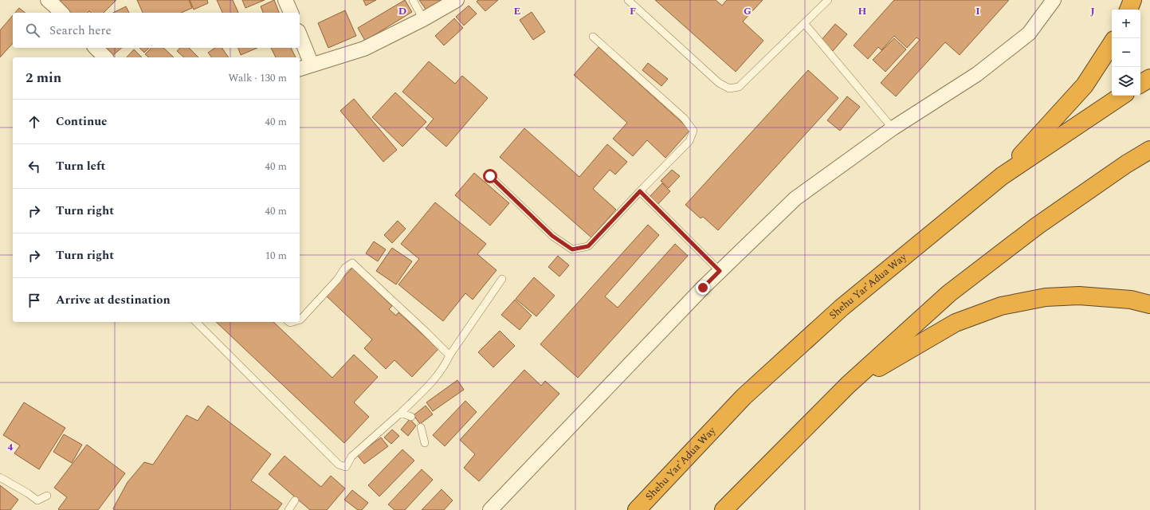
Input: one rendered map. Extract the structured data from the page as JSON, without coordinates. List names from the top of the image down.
{
  "streets": {
    "highway": ["Shehu Yar'Adua Way"]
  },
  "page": {
    "map_buttons": ["+", "−"],
    "search": "Search here",
    "heading": ["2 min", "Walk · 130 m"],
    "list": [
      ["Continue", "40 m"],
      ["Turn left", "40 m"],
      ["Turn right", "40 m"],
      ["Turn right", "10 m"],
      "Arrive at destination"
    ]
  },
  "grid": {
    "columns": [
      "D",
      "E",
      "F",
      "G",
      "H",
      "I",
      "J"
    ],
    "rows": ["4"]
  }
}
